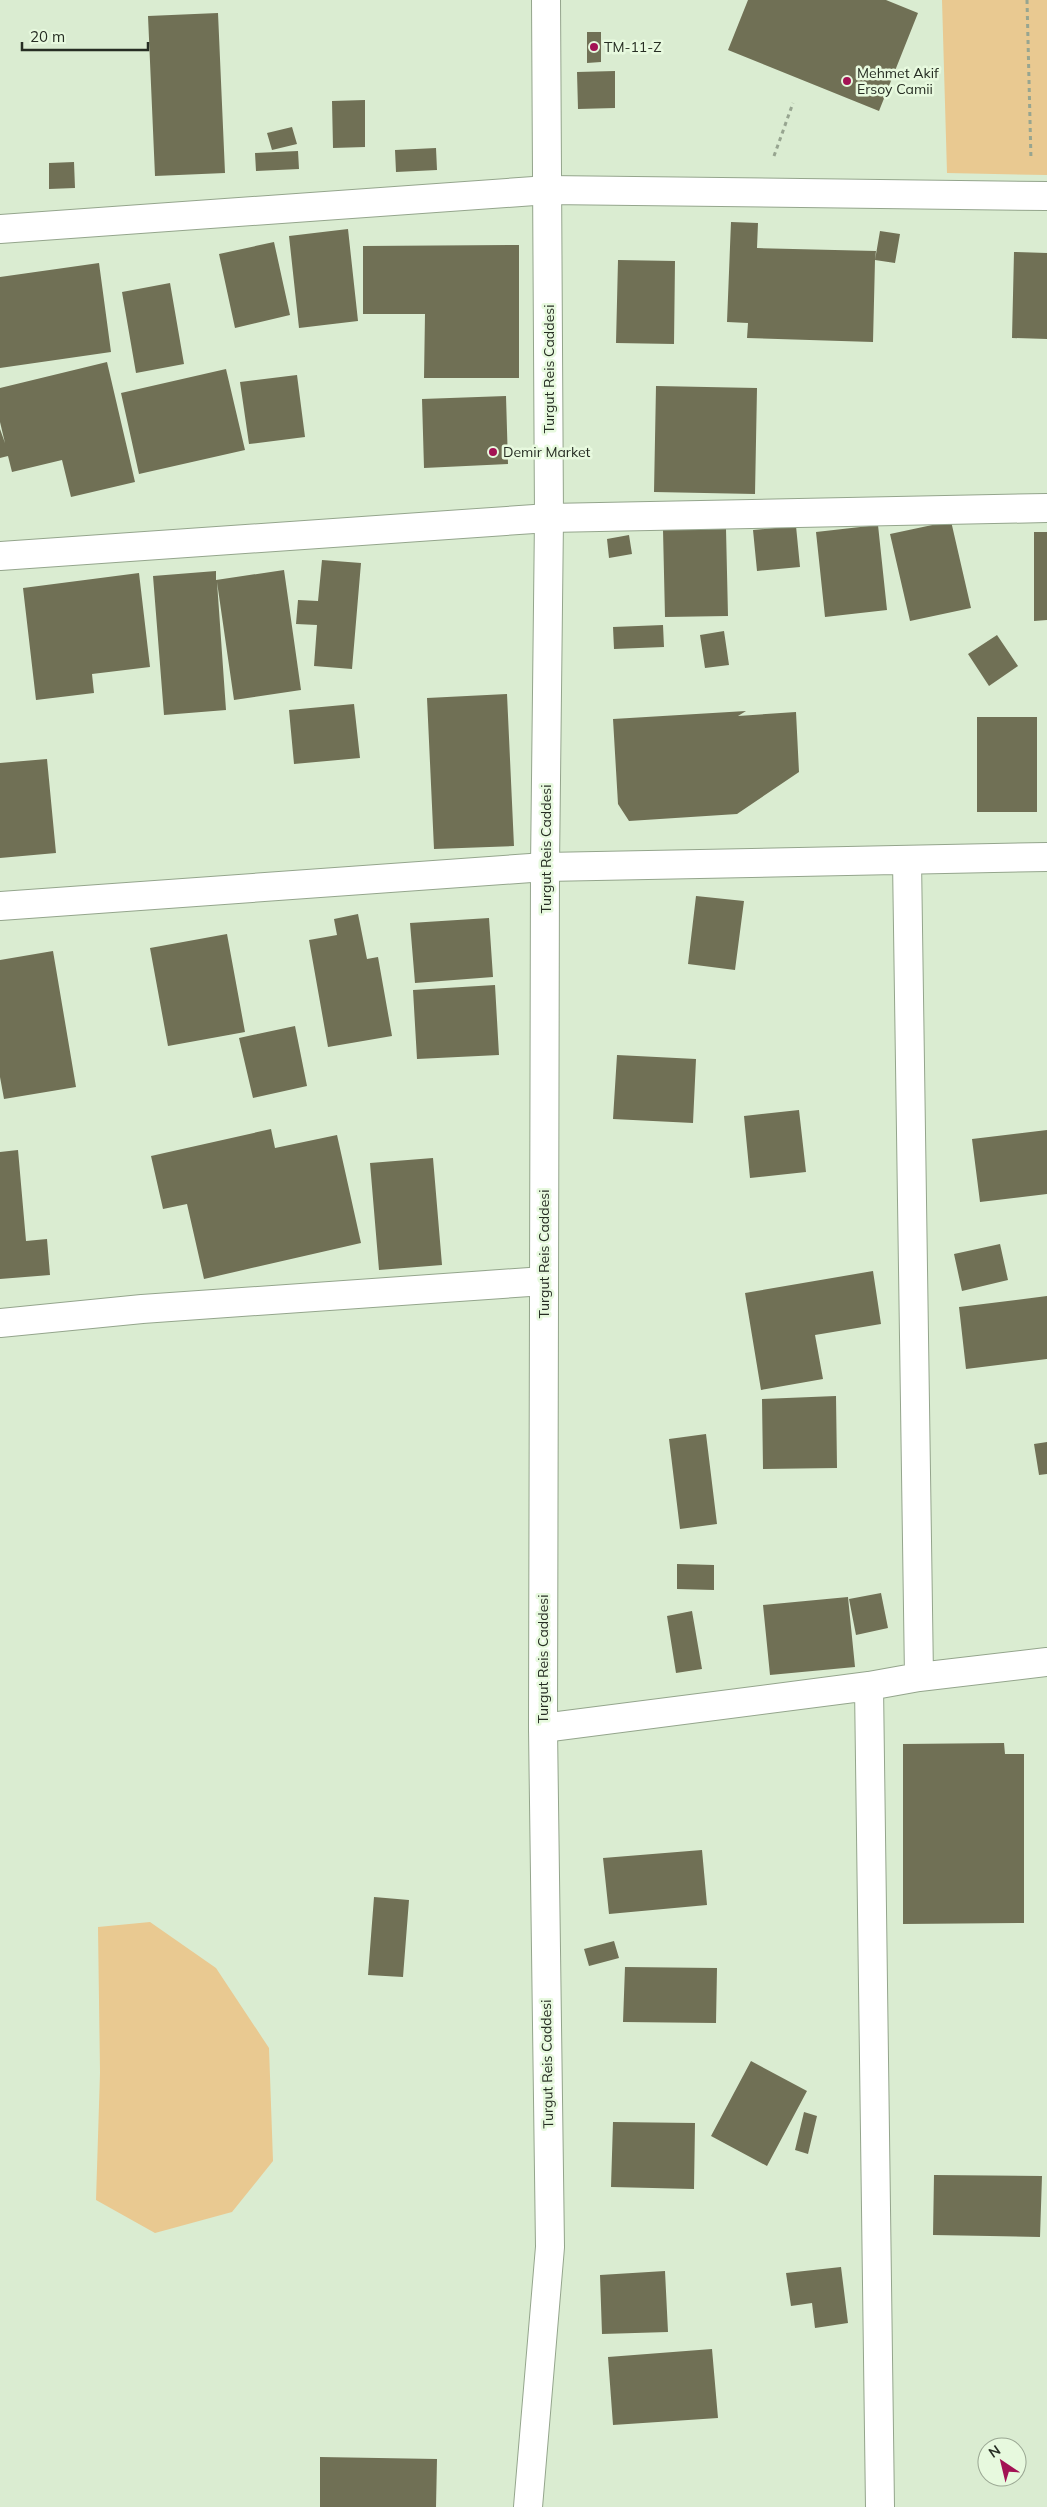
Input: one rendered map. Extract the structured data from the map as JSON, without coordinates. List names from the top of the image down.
{
  "streets": {
    "street": ["Turgut Reis Caddesi"]
  },
  "places": ["TM-11-Z", "Mehmet Akif Ersoy Camii", "Demir Market"],
  "scale_bar": "20 m",
  "north": "top left"
}
